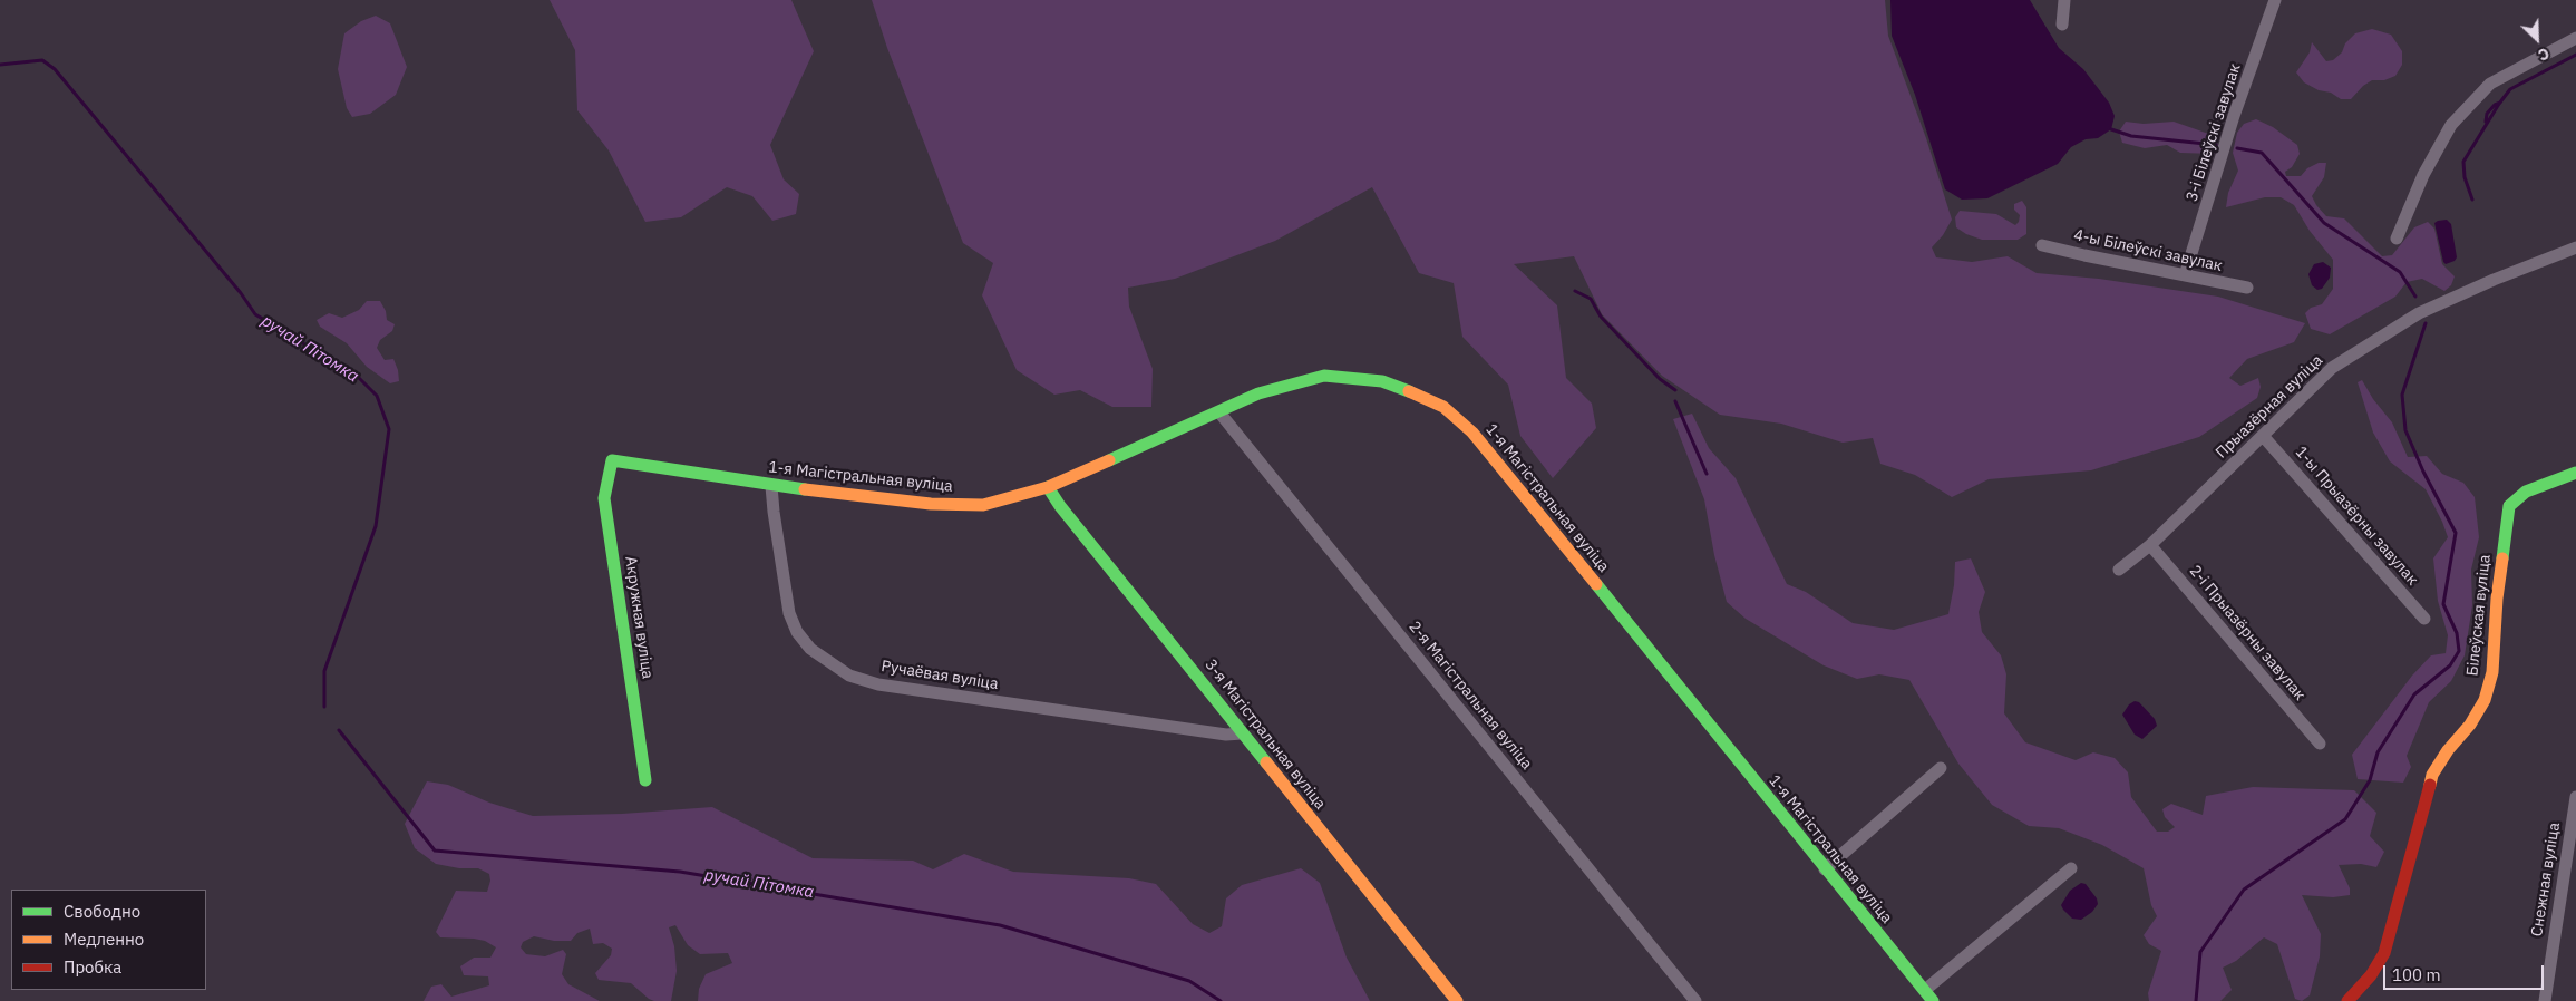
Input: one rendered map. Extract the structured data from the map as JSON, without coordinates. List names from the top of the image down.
{
  "streets": {
    "street": [
      "3-і Білеўскі завулак",
      "4-ы Білеўскі завулак",
      "Прыазёрная вуліца",
      "1-я Магістральная вуліца",
      "1-ы Прыазёрны завулак",
      "Білеўская вуліца",
      "Акружная вуліца",
      "2-і Прыазёрны завулак",
      "Ручаёвая вуліца",
      "2-я Магістральная вуліца",
      "3-я Магістральная вуліца",
      "Снежная вуліца"
    ]
  },
  "crossings": [
    ["3-і Білеўскі завулак", "4-ы Білеўскі завулак"],
    ["Прыазёрная вуліца", "1-ы Прыазёрны завулак"],
    ["Прыазёрная вуліца", "2-і Прыазёрны завулак"],
    ["1-я Магістральная вуліца", "Акружная вуліца"],
    ["1-я Магістральная вуліца", "Ручаёвая вуліца"],
    ["1-я Магістральная вуліца", "2-я Магістральная вуліца"],
    ["1-я Магістральная вуліца", "3-я Магістральная вуліца"],
    ["Ручаёвая вуліца", "3-я Магістральная вуліца"]
  ],
  "water": ["ручай Пітомка"],
  "legend": ["Свободно", "Медленно", "Пробка"],
  "scale_bar": "100 m",
  "north": "bottom right"
}
